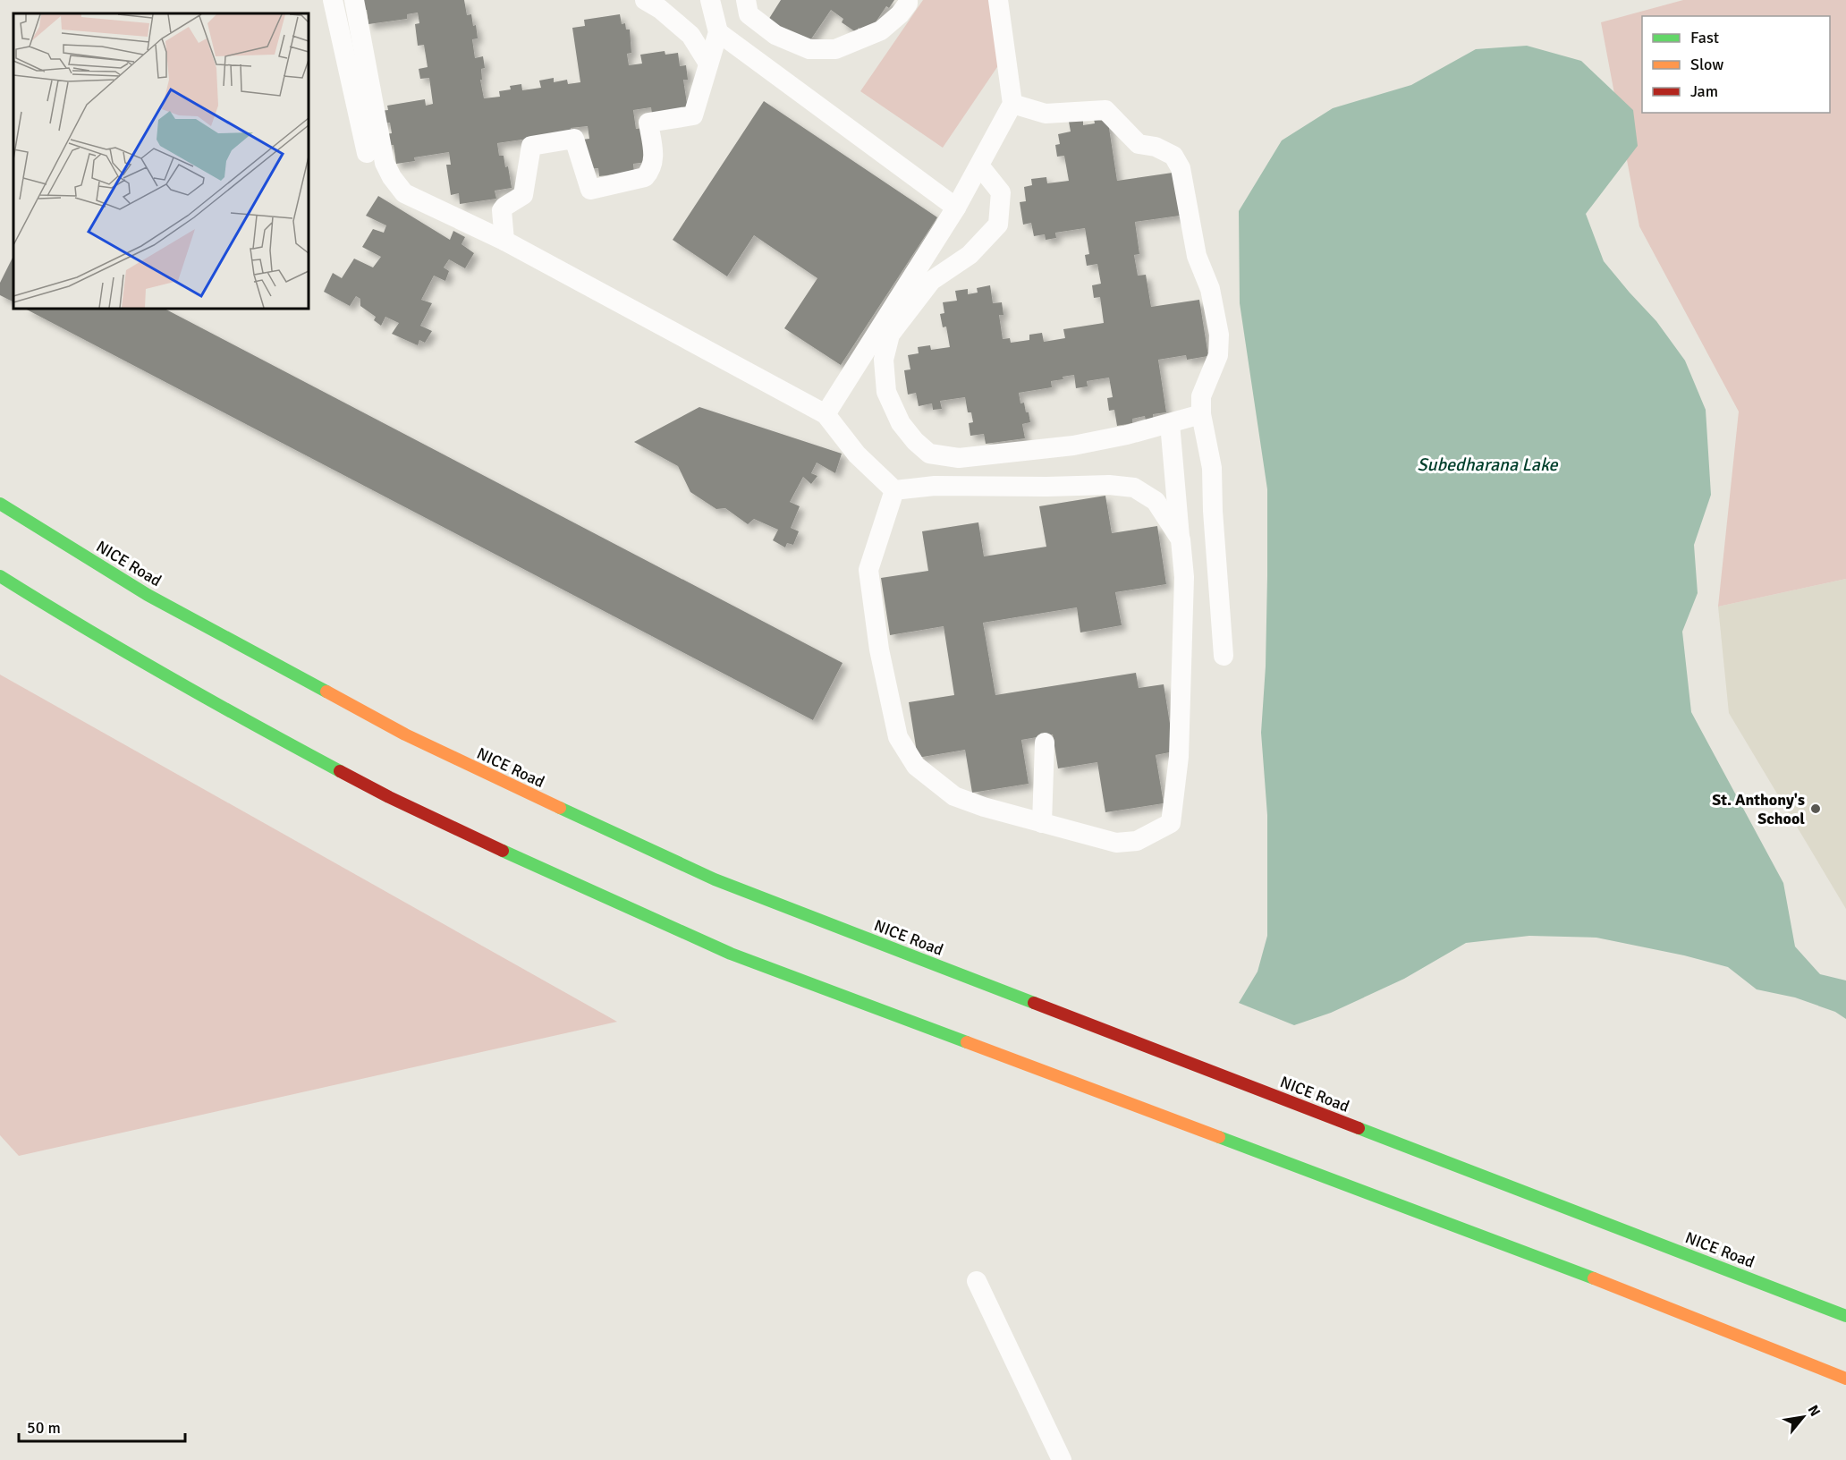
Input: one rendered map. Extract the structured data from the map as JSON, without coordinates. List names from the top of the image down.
{
  "streets": {
    "highway": ["NICE Road"]
  },
  "water": ["Subedharana Lake"],
  "places": ["St. Anthony's School"],
  "legend": ["Fast", "Slow", "Jam"],
  "scale_bar": "50 m",
  "north": "top right"
}
